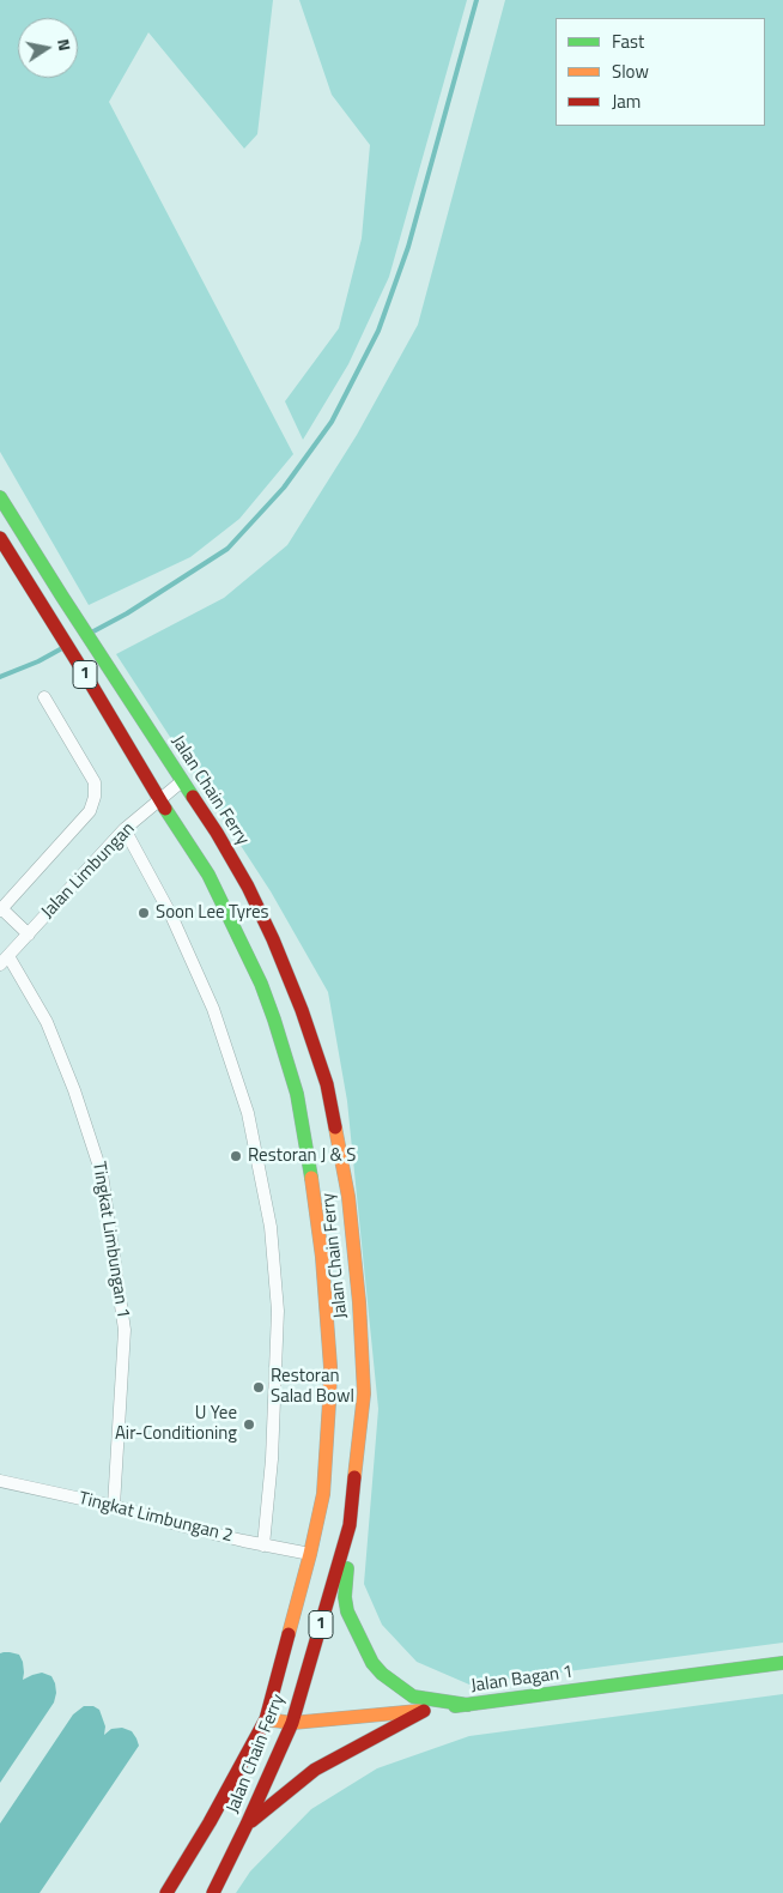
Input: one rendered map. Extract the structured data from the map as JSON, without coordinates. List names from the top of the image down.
{
  "streets": {
    "main road": ["1", "Jalan Chain Ferry", "Jalan Bagan 1"],
    "street": ["Jalan Limbungan", "Tingkat Limbungan 1", "Tingkat Limbungan 2"]
  },
  "crossings": [
    ["Jalan Chain Ferry", "Jalan Limbungan"],
    ["Jalan Chain Ferry", "Tingkat Limbungan 2"],
    ["Jalan Chain Ferry", "Jalan Bagan 1"],
    ["Jalan Limbungan", "Tingkat Limbungan 1"],
    ["Tingkat Limbungan 1", "Tingkat Limbungan 2"]
  ],
  "places": [
    "Soon Lee Tyres",
    "Restoran J & S",
    "Restoran Salad Bowl",
    "U Yee Air-Conditioning"
  ],
  "legend": ["Fast", "Slow", "Jam"],
  "north": "right"
}
